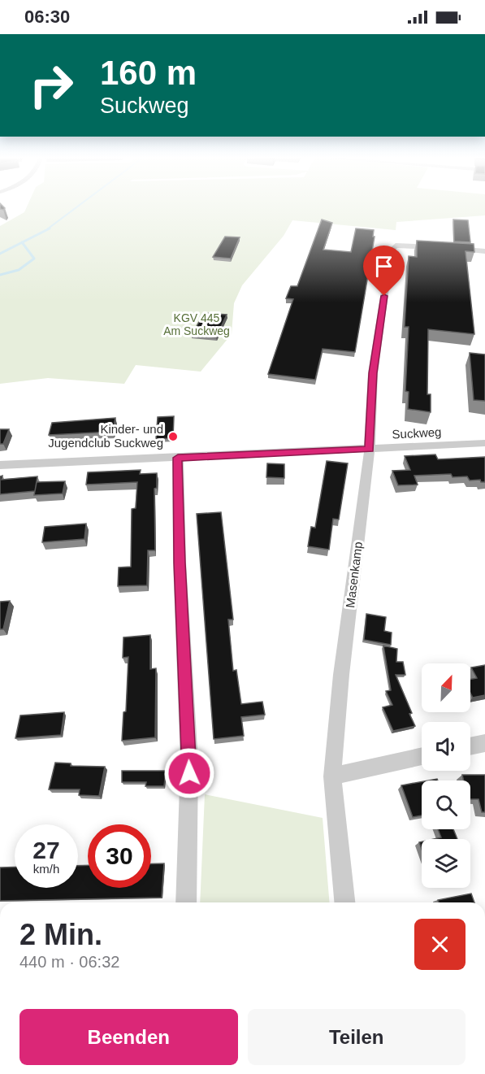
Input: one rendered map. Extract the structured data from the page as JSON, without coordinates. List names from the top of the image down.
{
  "streets": {
    "street": ["Suckweg", "Masenkamp"]
  },
  "crossings": [
    ["Suckweg", "Masenkamp"]
  ],
  "parks": ["KGV 445 Am Suckweg"],
  "places": ["Kinder- und Jugendclub Suckweg"],
  "north": "top right",
  "page": {
    "status": "06:30",
    "turn": ["160 m", "Suckweg"],
    "speed": "27 km/h",
    "limit": "30",
    "heading": ["2 Min.", "440 m · 06:32"],
    "buttons": ["Beenden", "Teilen"]
  }
}
